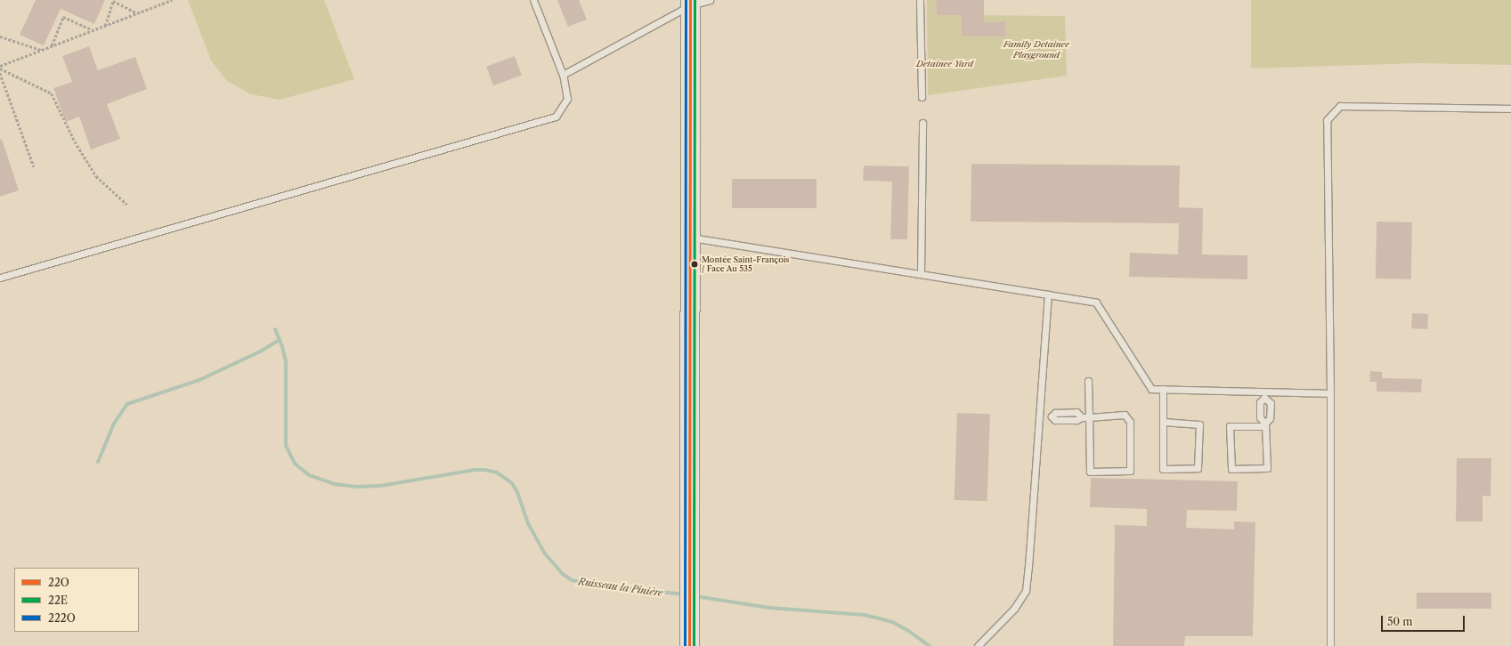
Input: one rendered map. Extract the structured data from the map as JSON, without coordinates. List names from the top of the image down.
{
  "water": ["Ruisseau la Pinière"],
  "parks": ["Family Detainee Playground", "Detainee Yard"],
  "places": ["Montée Saint-François / Face Au 535"],
  "lines": ["transit line 22O", "transit line 22E", "transit line 222O"],
  "legend": ["22O", "22E", "222O"],
  "scale_bar": "50 m"
}
